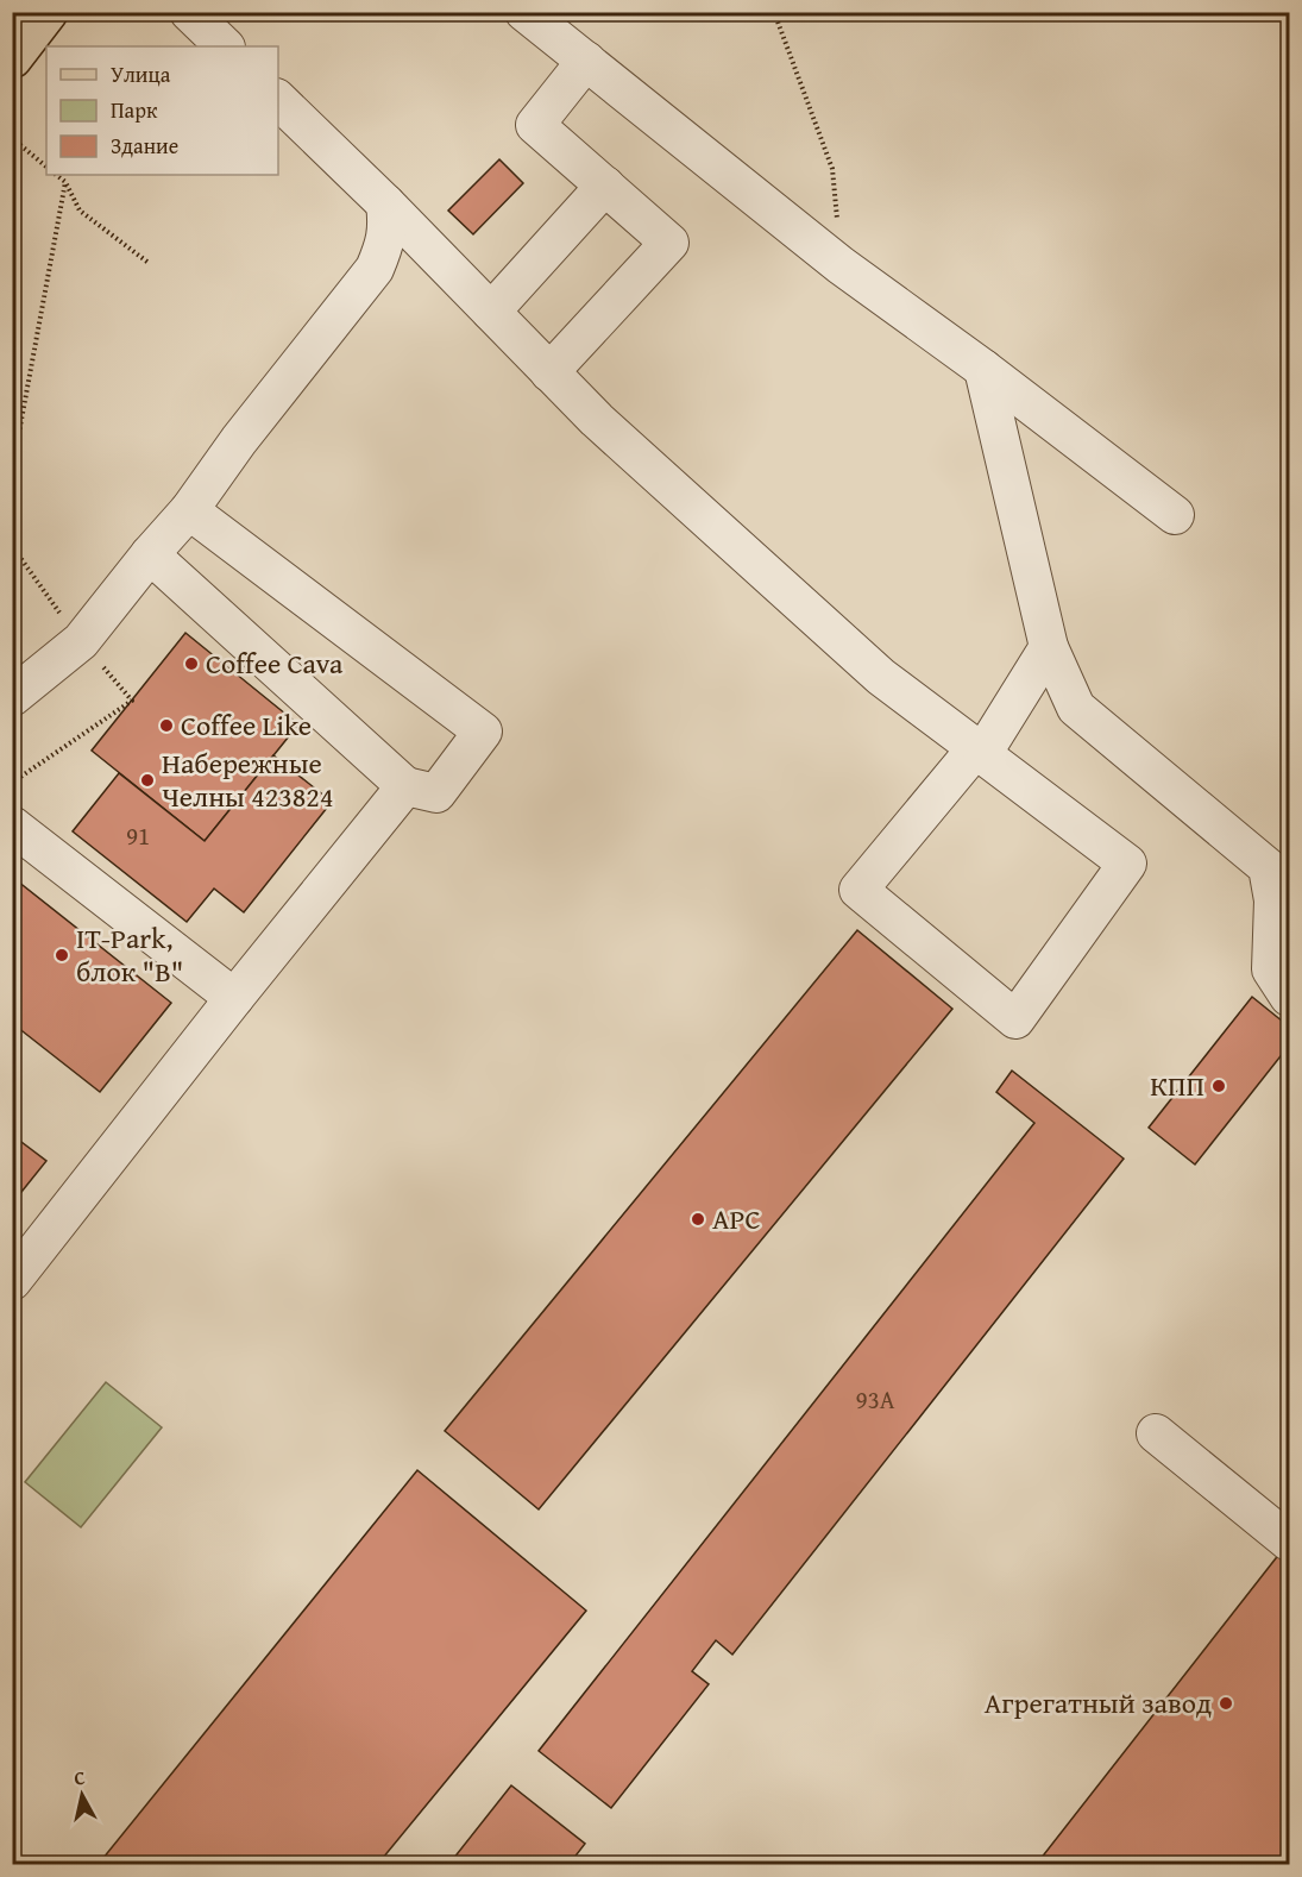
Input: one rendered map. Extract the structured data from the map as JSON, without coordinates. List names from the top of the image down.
{
  "places": [
    "Coffee Cava",
    "Coffee Like",
    "Набережные Челны 423824",
    "IT-Park, блок \"В\"",
    "КПП",
    "АРС",
    "Агрегатный завод"
  ],
  "house_numbers": ["91", "93А"],
  "legend": ["Улица", "Парк", "Здание"],
  "north": "top"
}
